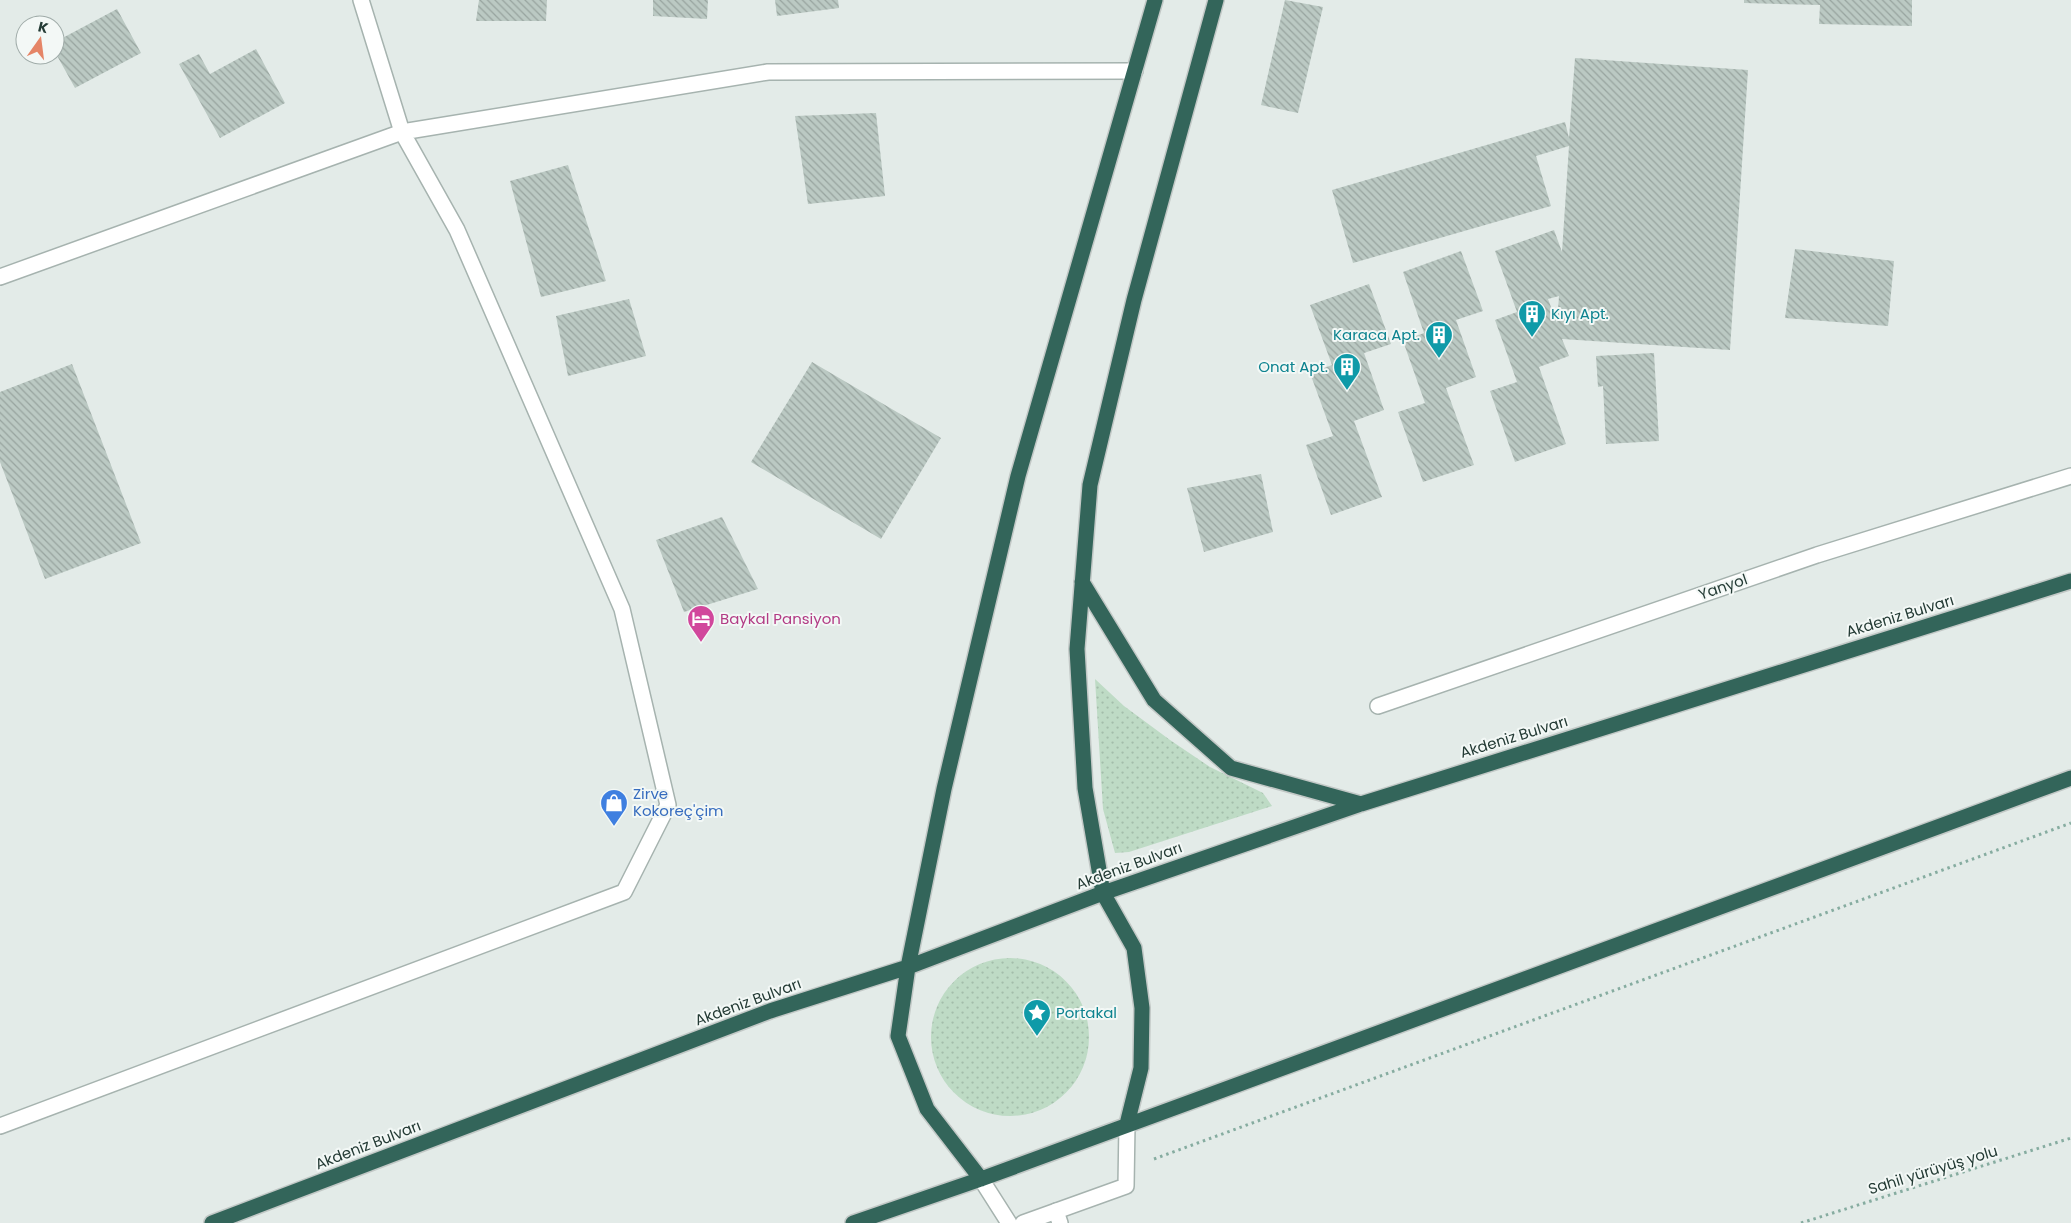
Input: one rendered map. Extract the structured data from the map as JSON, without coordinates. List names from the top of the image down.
{
  "streets": {
    "highway": ["Akdeniz Bulvarı"],
    "street": ["Yanyol"],
    "path": ["Sahil yürüyüş yolu"]
  },
  "places": {
    "building": ["Kıyı Apt.", "Karaca Apt.", "Onat Apt."],
    "hotel": ["Baykal Pansiyon"],
    "shop": ["Zirve Kokoreç'çim"],
    "place": ["Portakal"]
  },
  "north": "top"
}
